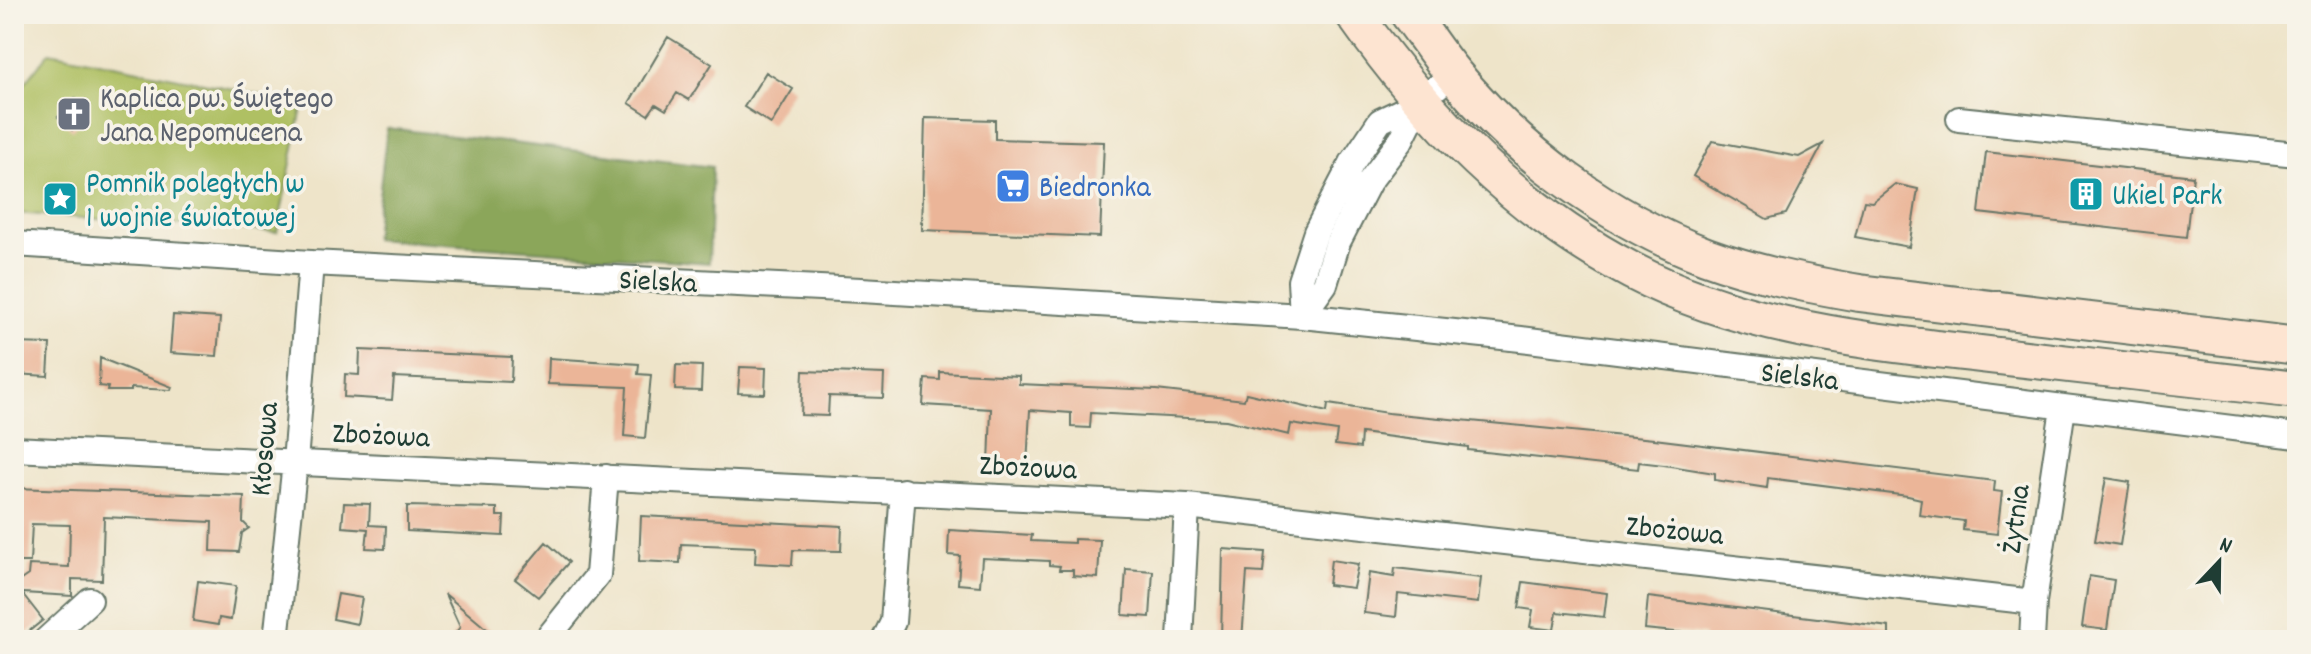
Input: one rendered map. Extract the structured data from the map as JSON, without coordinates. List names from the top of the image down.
{
  "streets": {
    "main road": ["Sielska"],
    "street": ["Zbożowa", "Kłosowa", "Żytnia"]
  },
  "crossings": [
    ["Sielska", "Kłosowa"],
    ["Sielska", "Żytnia"],
    ["Zbożowa", "Kłosowa"],
    ["Zbożowa", "Żytnia"]
  ],
  "places": {
    "church": ["Kaplica pw. Świętego Jana Nepomucena"],
    "supermarket": ["Biedronka"],
    "building": ["Ukiel Park"],
    "place": ["Pomnik poległych w 1 wojnie światowej"]
  },
  "north": "top"
}
